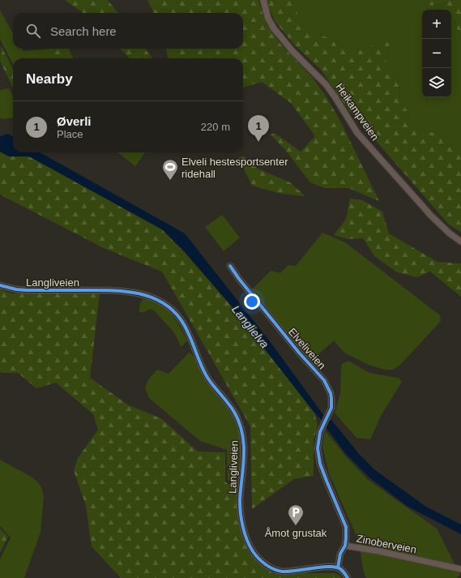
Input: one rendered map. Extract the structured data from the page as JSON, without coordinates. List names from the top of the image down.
{
  "streets": {
    "street": [
      "Heikampveien",
      "Langliveien",
      "Elveliveien",
      "Zinoberveien"
    ]
  },
  "crossings": [
    ["Langliveien", "Zinoberveien"],
    ["Elveliveien", "Zinoberveien"]
  ],
  "water": ["Langlielva"],
  "places": {
    "sports": ["Elveli hestesportsenter ridehall"],
    "parking": ["Åmot grustak"]
  },
  "page": {
    "map_buttons": ["+", "−"],
    "search": "Search here",
    "heading": "Nearby",
    "list": [
      {
        "mark": "1",
        "name": "Øverli",
        "note": "Place",
        "value": "220 m"
      }
    ],
    "pins": "1"
  }
}
